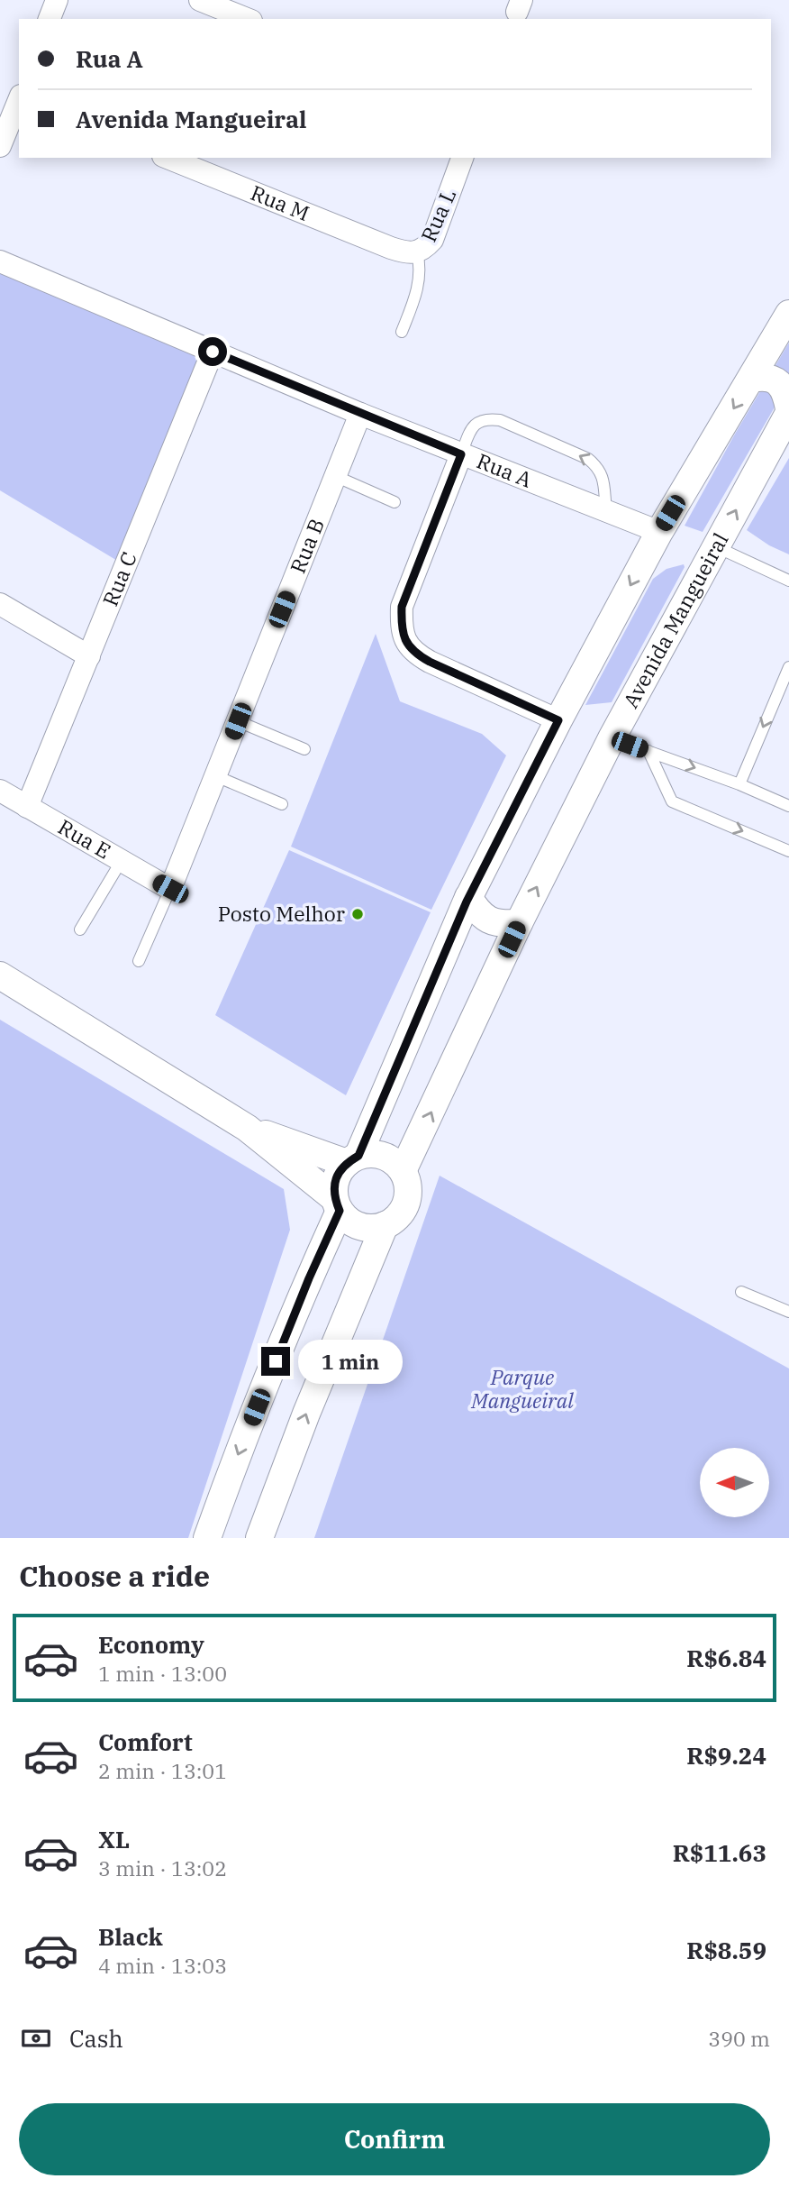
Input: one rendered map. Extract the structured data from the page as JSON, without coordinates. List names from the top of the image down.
{
  "streets": {
    "street": [
      "Rua M",
      "Rua L",
      "Rua A",
      "Rua B",
      "Rua C",
      "Avenida Mangueiral",
      "Rua E"
    ]
  },
  "crossings": [
    ["Rua M", "Rua L"],
    ["Rua A", "Rua B"],
    ["Rua A", "Rua C"],
    ["Rua B", "Rua E"],
    ["Rua C", "Rua E"]
  ],
  "parks": ["Parque Mangueiral"],
  "places": ["Posto Melhor"],
  "north": "left",
  "page": {
    "banner": ["Rua A", "Avenida Mangueiral"],
    "bubble": "1 min",
    "heading": "Choose a ride",
    "list": [
      {
        "name": "Economy",
        "note": "1 min · 13:00",
        "value": "R$6.84"
      },
      {
        "name": "Comfort",
        "note": "2 min · 13:01",
        "value": "R$9.24"
      },
      {
        "name": "XL",
        "note": "3 min · 13:02",
        "value": "R$11.63"
      },
      {
        "name": "Black",
        "note": "4 min · 13:03",
        "value": "R$8.59"
      }
    ],
    "pay": ["Cash", "390 m"],
    "buttons": "Confirm"
  }
}
